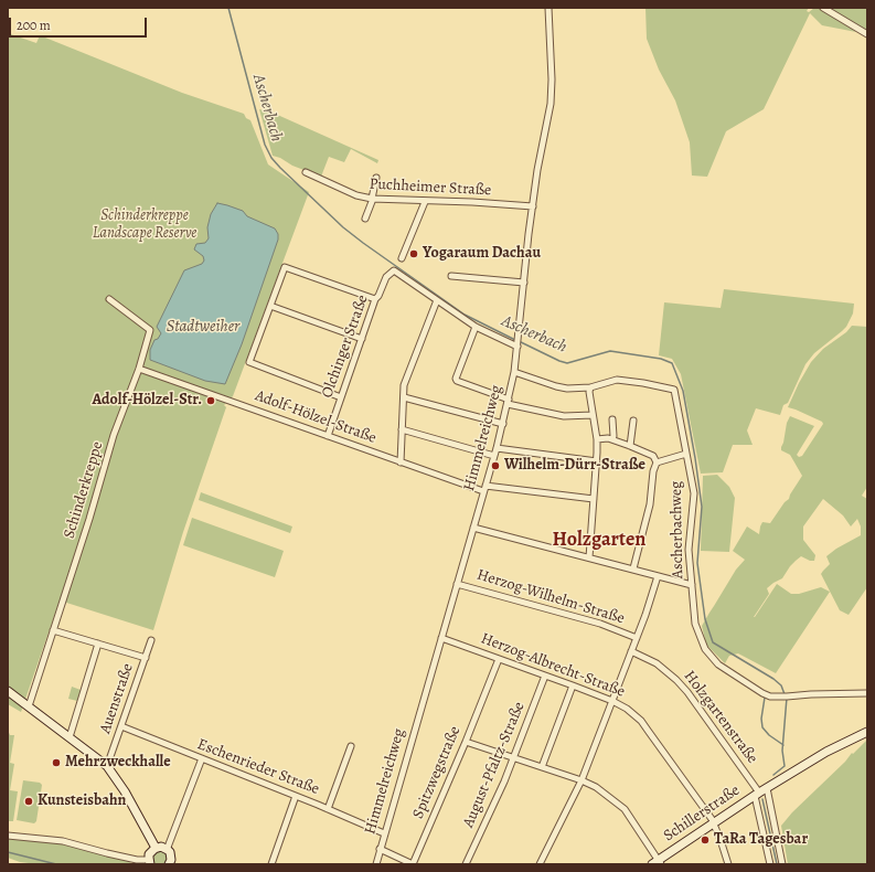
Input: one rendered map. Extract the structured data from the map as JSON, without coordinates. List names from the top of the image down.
{
  "streets": {
    "street": [
      "Puchheimer Straße",
      "Olchinger Straße",
      "Adolf-Hölzel-Straße",
      "Himmelreichweg",
      "Schinderkreppe",
      "Ascherbachweg",
      "Herzog-Wilhelm-Straße",
      "Herzog-Albrecht-Straße",
      "Auenstraße",
      "Holzgartenstraße",
      "August-Pfaltz-Straße",
      "Eschenrieder Straße",
      "Spitzwegstraße",
      "Schillerstraße"
    ]
  },
  "crossings": [
    ["Puchheimer Straße", "Himmelreichweg"],
    ["Olchinger Straße", "Adolf-Hölzel-Straße"],
    ["Adolf-Hölzel-Straße", "Himmelreichweg"],
    ["Adolf-Hölzel-Straße", "Schinderkreppe"],
    ["Himmelreichweg", "Herzog-Wilhelm-Straße"],
    ["Himmelreichweg", "Herzog-Albrecht-Straße"],
    ["Himmelreichweg", "Eschenrieder Straße"],
    ["Himmelreichweg", "Spitzwegstraße"],
    ["Herzog-Albrecht-Straße", "August-Pfaltz-Straße"],
    ["Herzog-Albrecht-Straße", "Spitzwegstraße"],
    ["Herzog-Albrecht-Straße", "Schillerstraße"],
    ["Auenstraße", "Eschenrieder Straße"],
    ["Holzgartenstraße", "Schillerstraße"]
  ],
  "districts": ["Holzgarten"],
  "water": ["Ascherbach", "Stadtweiher"],
  "parks": ["Schinderkreppe Landscape Reserve"],
  "places": [
    "Yogaraum Dachau",
    "Adolf-Hölzel-Str.",
    "Wilhelm-Dürr-Straße",
    "Mehrzweckhalle",
    "Kunsteisbahn",
    "TaRa Tagesbar"
  ],
  "scale_bar": "200 m"
}
